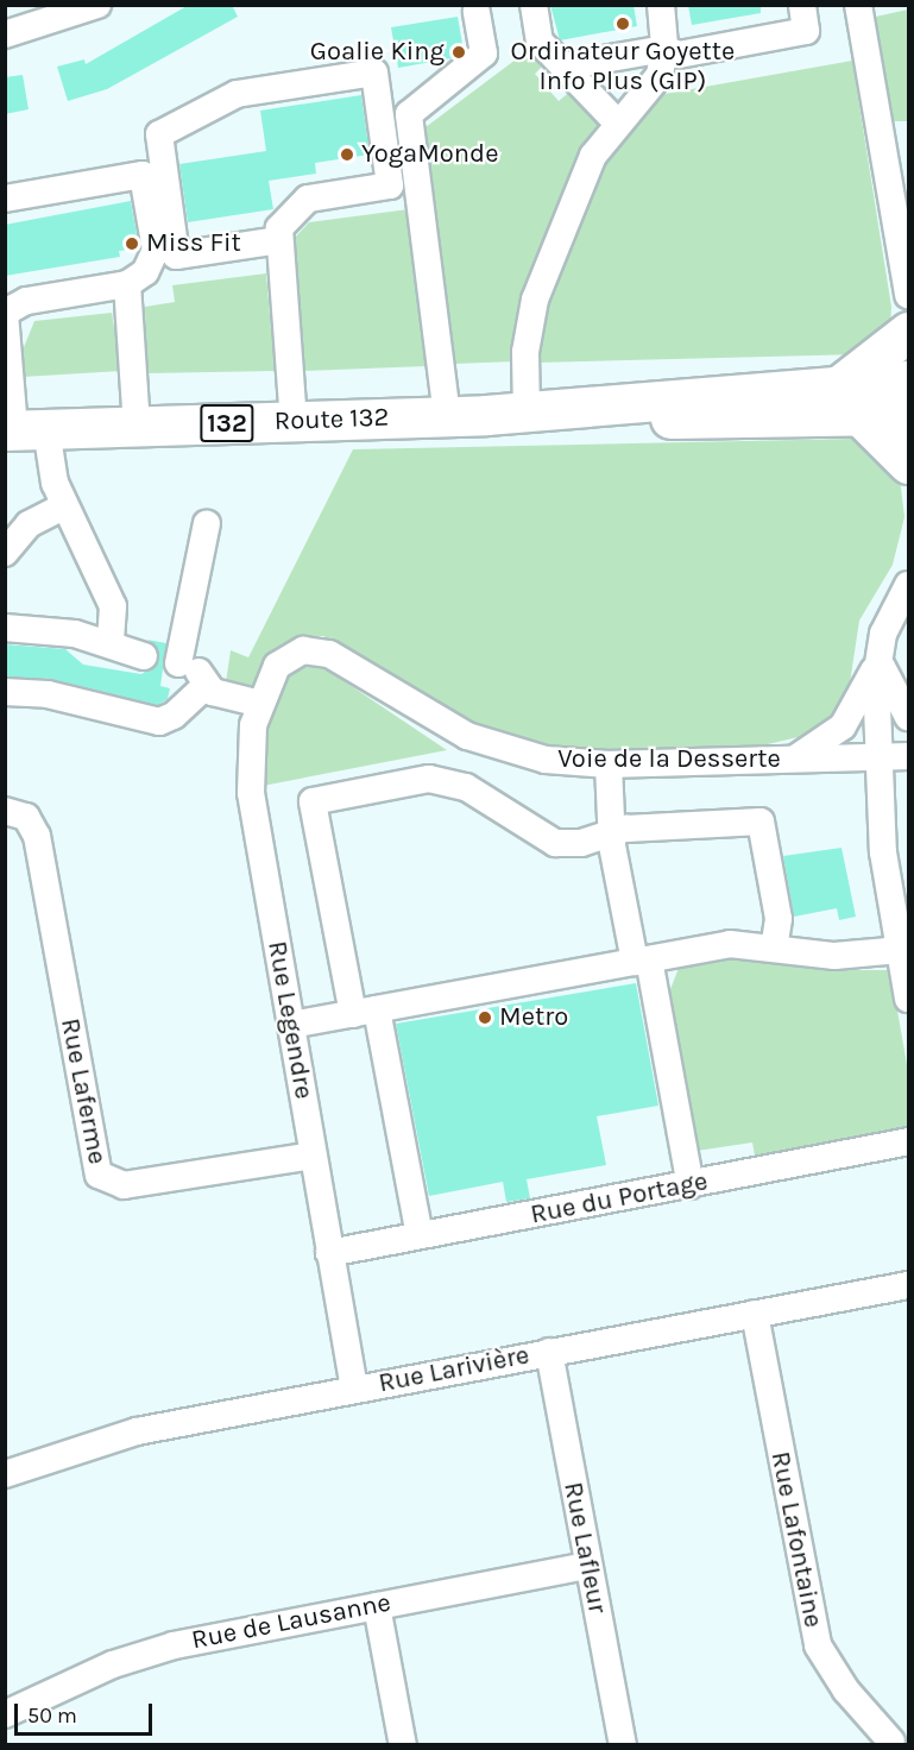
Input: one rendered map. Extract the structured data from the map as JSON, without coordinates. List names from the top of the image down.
{
  "streets": {
    "highway": ["Route 132", "132"],
    "street": [
      "Voie de la Desserte",
      "Rue Legendre",
      "Rue Laferme",
      "Rue du Portage",
      "Rue Larivière",
      "Rue Lafontaine",
      "Rue Lafleur",
      "Rue de Lausanne"
    ]
  },
  "crossings": [
    ["Voie de la Desserte", "Rue Legendre"],
    ["Rue Legendre", "Rue Laferme"],
    ["Rue Legendre", "Rue du Portage"],
    ["Rue Legendre", "Rue Larivière"],
    ["Rue Larivière", "Rue Lafontaine"],
    ["Rue Larivière", "Rue Lafleur"],
    ["Rue Lafleur", "Rue de Lausanne"]
  ],
  "places": [
    "Ordinateur Goyette Info Plus (GIP)",
    "Goalie King",
    "YogaMonde",
    "Miss Fit",
    "Metro"
  ],
  "scale_bar": "50 m"
}
